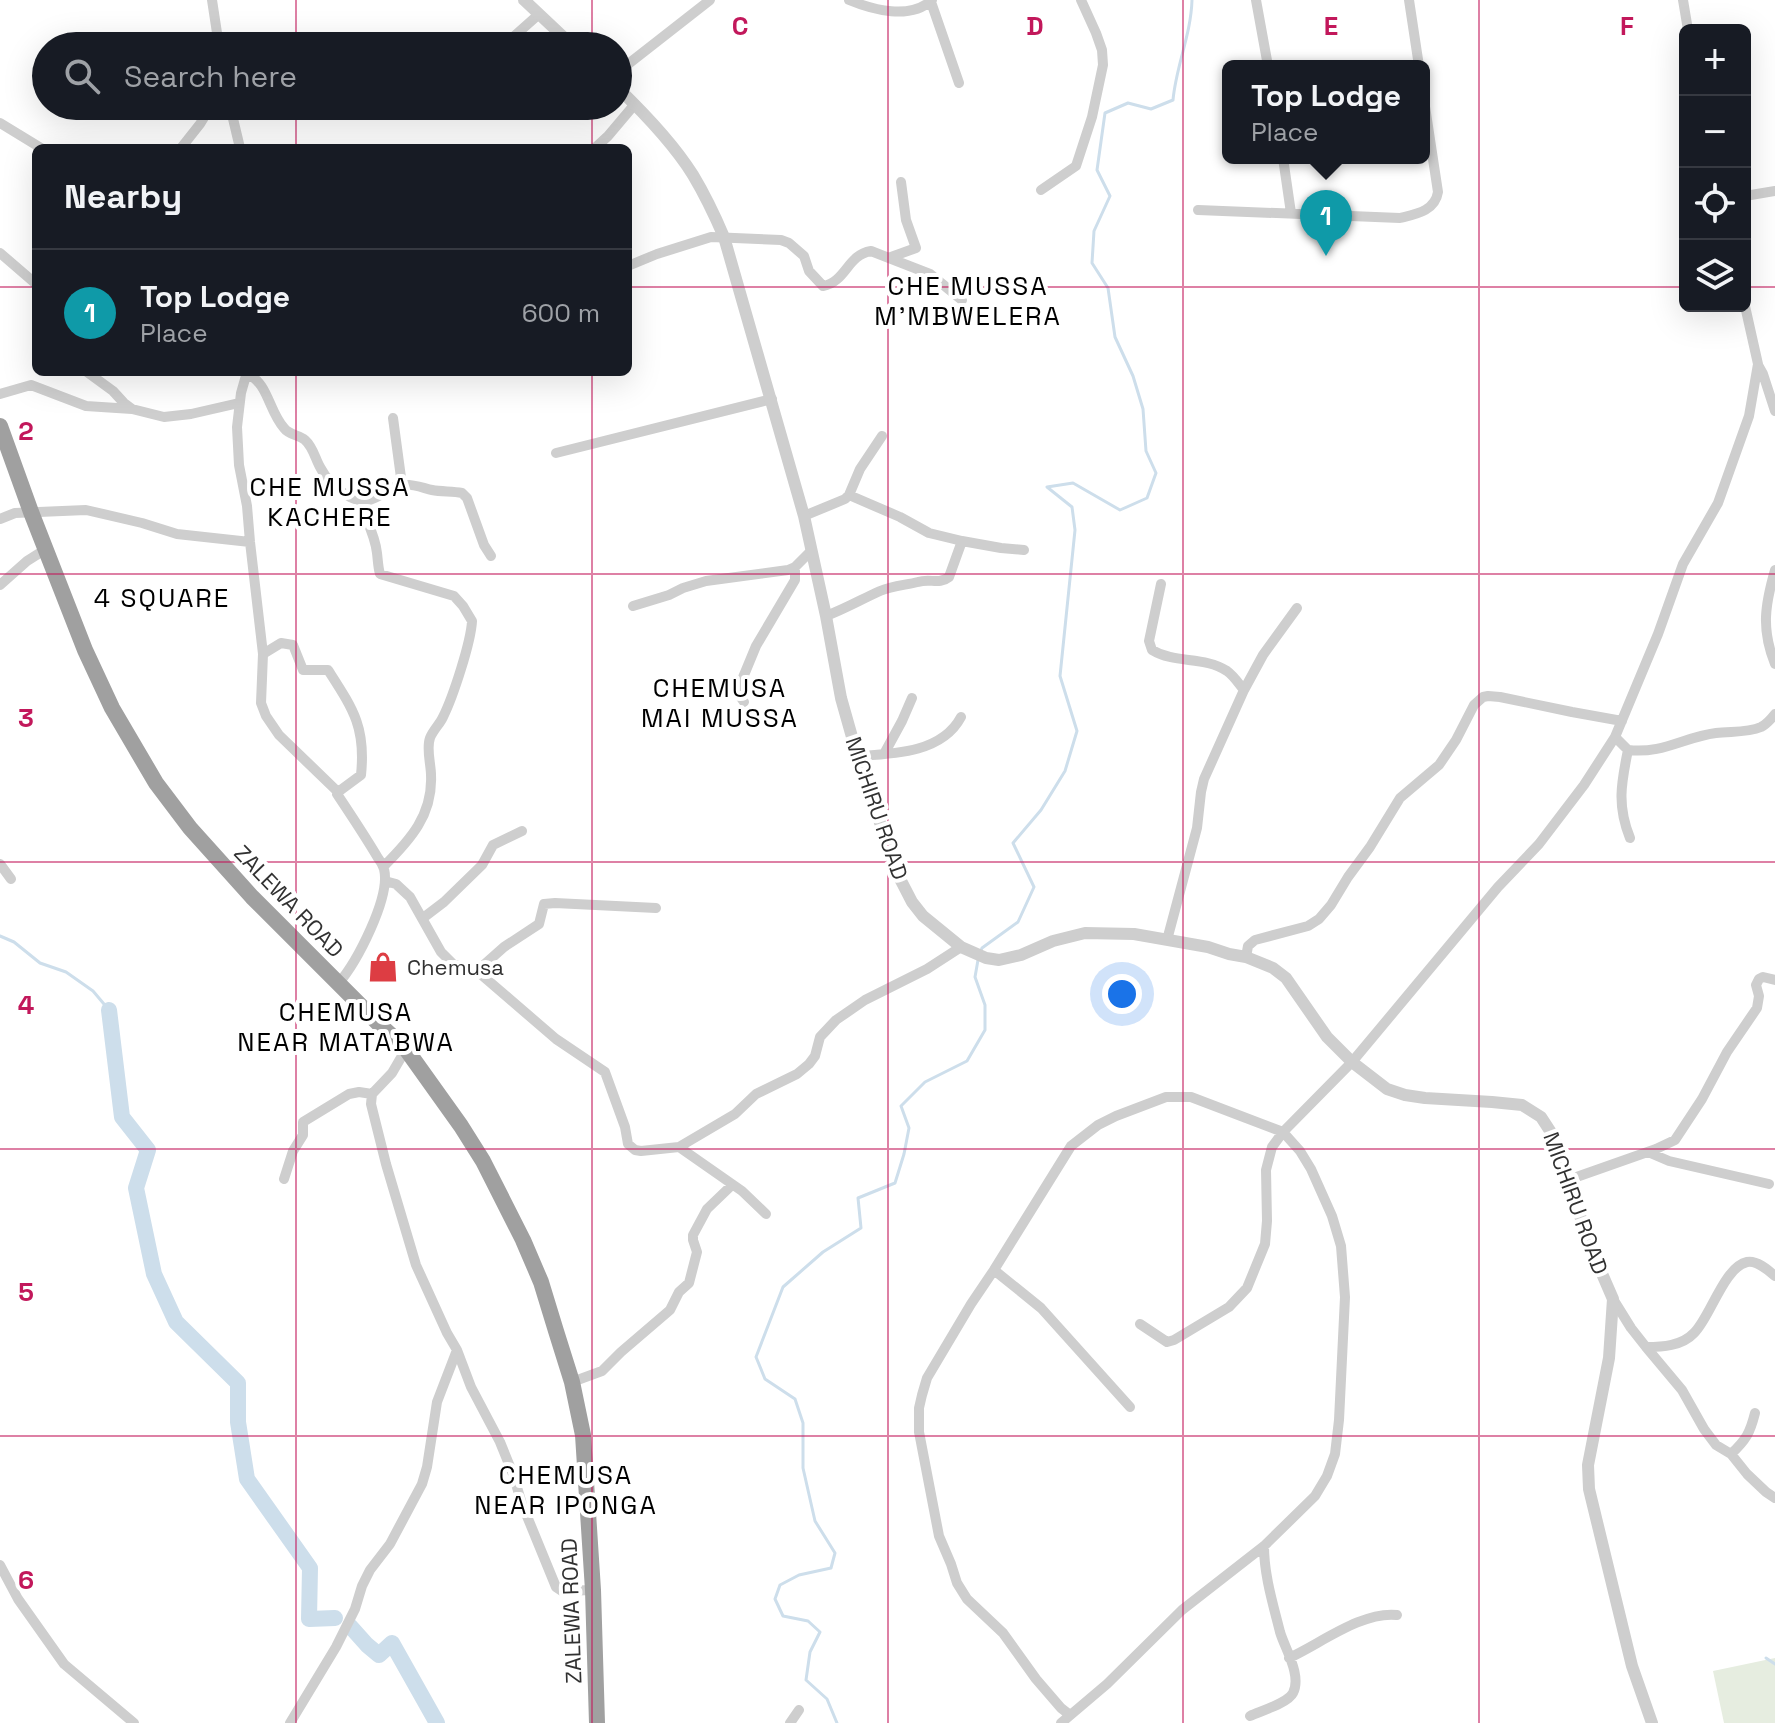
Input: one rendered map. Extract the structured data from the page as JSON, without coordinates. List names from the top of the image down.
{
  "streets": {
    "highway": ["ZALEWA ROAD"],
    "street": ["MICHIRU ROAD"]
  },
  "districts": [
    "CHE MUSSA M'MBWELERA",
    "CHE MUSSA KACHERE",
    "4 SQUARE",
    "CHEMUSA MAI MUSSA",
    "CHEMUSA NEAR MATABWA",
    "CHEMUSA NEAR IPONGA"
  ],
  "places": {
    "shop": ["Chemusa"]
  },
  "page": {
    "map_buttons": ["+", "−"],
    "search": "Search here",
    "popup": ["Top Lodge", "Place"],
    "heading": "Nearby",
    "pins": "1",
    "list": [
      {
        "mark": "1",
        "name": "Top Lodge",
        "note": "Place",
        "value": "600 m"
      }
    ]
  },
  "grid": {
    "columns": [
      "C",
      "D",
      "E",
      "F"
    ],
    "rows": [
      "2",
      "3",
      "4",
      "5",
      "6"
    ]
  }
}
